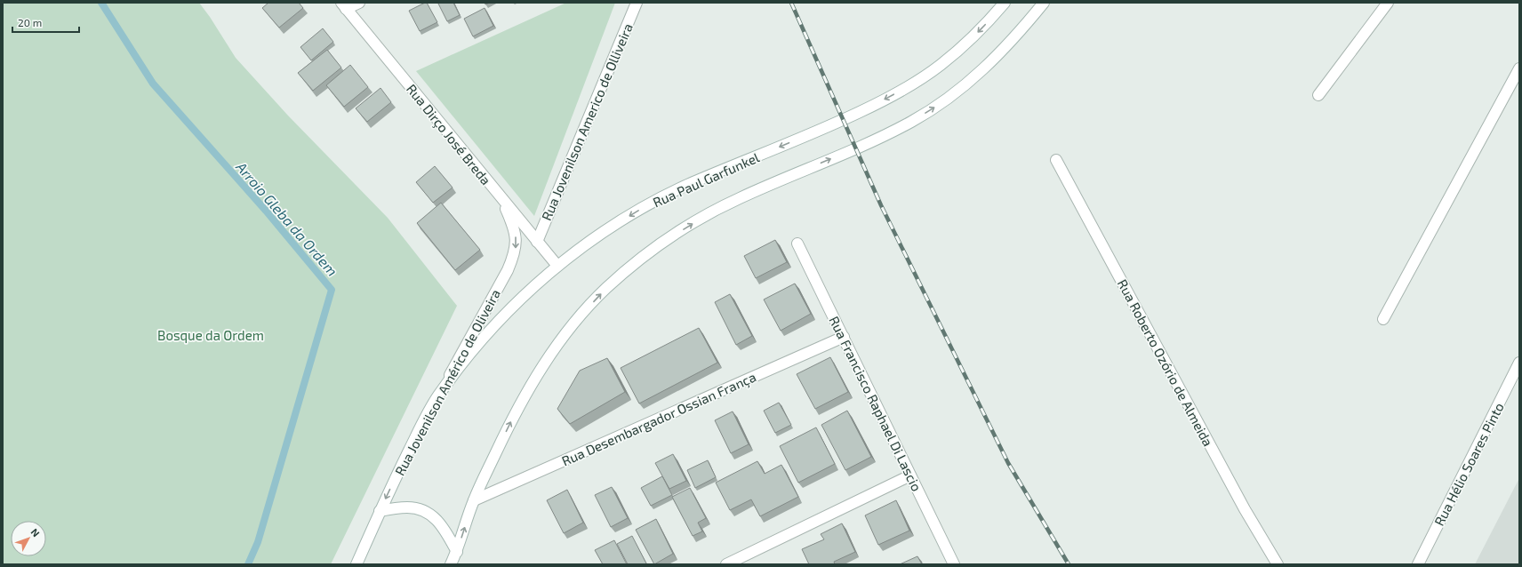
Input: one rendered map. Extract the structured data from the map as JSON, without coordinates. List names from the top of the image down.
{
  "streets": {
    "street": [
      "Rua Jovenilson Americo de Olliveira",
      "Rua Dirço José Breda",
      "Rua Paul Garfunkel",
      "Rua Roberto Ozório de Almeida",
      "Rua Jovenilson Américo de Oliveira",
      "Rua Francisco Raphael Di Lascio",
      "Rua Desembargador Ossian França",
      "Rua Hélio Soares Pinto"
    ]
  },
  "crossings": [
    ["Rua Jovenilson Americo de Olliveira", "Rua Dirço José Breda"],
    ["Rua Dirço José Breda", "Rua Paul Garfunkel"],
    ["Rua Dirço José Breda", "Rua Jovenilson Américo de Oliveira"],
    ["Rua Paul Garfunkel", "Rua Jovenilson Américo de Oliveira"],
    ["Rua Francisco Raphael Di Lascio", "Rua Desembargador Ossian França"]
  ],
  "one_way": ["Rua Jovenilson Américo de Oliveira"],
  "water": ["Arroio Gleba da Ordem"],
  "parks": ["Bosque da Ordem"],
  "scale_bar": "20 m",
  "north": "top right"
}
